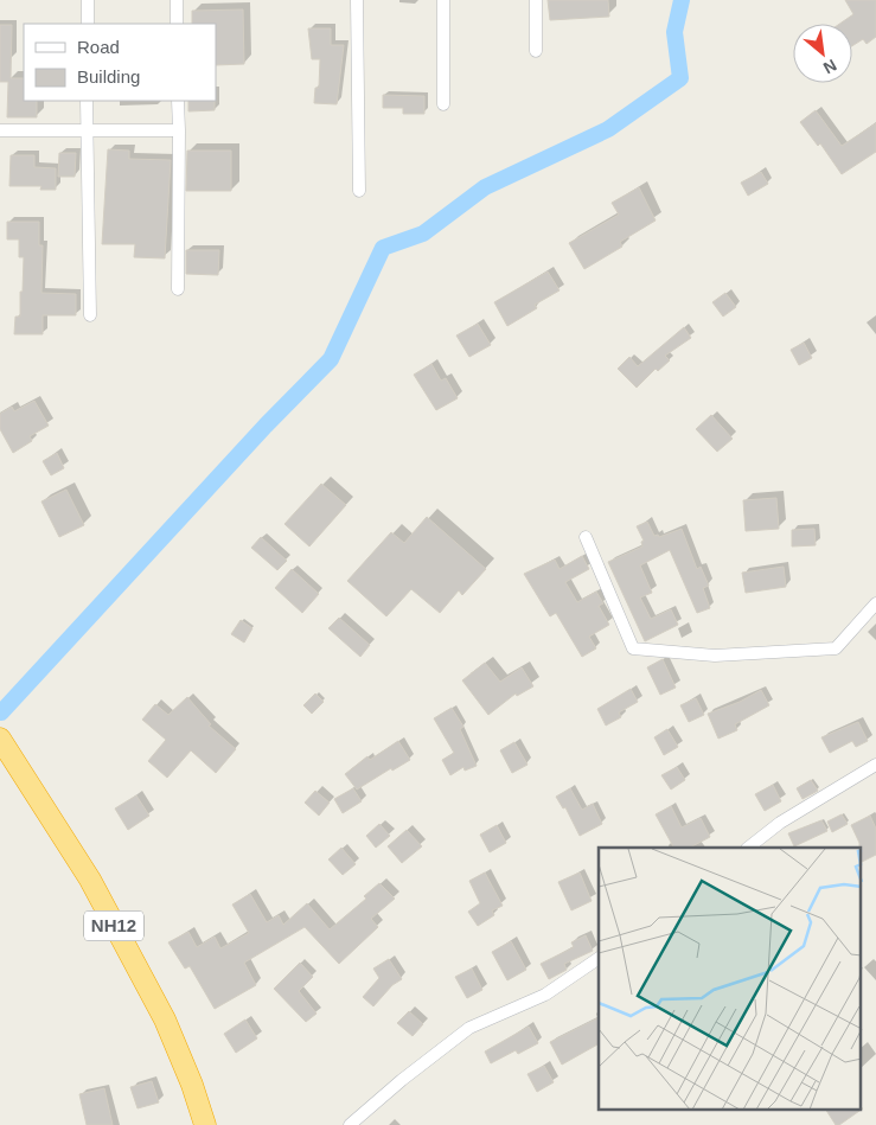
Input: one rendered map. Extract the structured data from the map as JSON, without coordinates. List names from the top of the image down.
{
  "streets": {
    "highway": ["NH12"]
  },
  "legend": ["Road", "Building"],
  "north": "bottom right"
}
